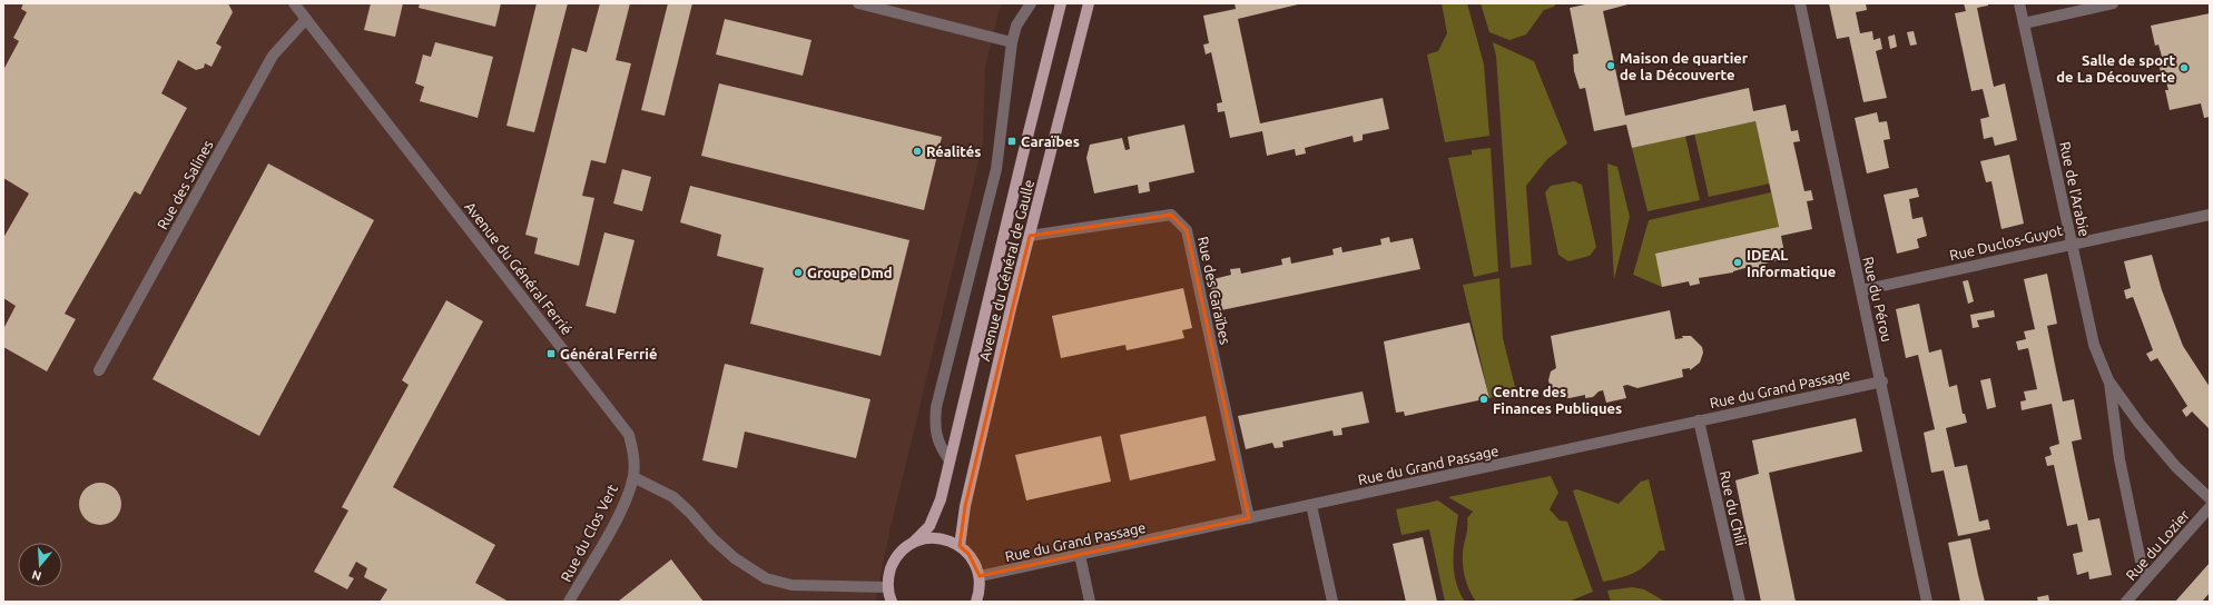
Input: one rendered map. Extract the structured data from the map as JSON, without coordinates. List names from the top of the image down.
{
  "streets": {
    "main road": ["Avenue du Général de Gaulle"],
    "street": [
      "Rue des Salines",
      "Rue de l'Arabie",
      "Rue Duclos-Guyot",
      "Avenue du Général Ferrié",
      "Rue des Caraïbes",
      "Rue du Pérou",
      "Rue du Grand Passage",
      "Rue du Chili",
      "Rue du Clos Vert",
      "Rue du Lozier"
    ]
  },
  "crossings": [
    ["Rue des Salines", "Avenue du Général Ferrié"],
    ["Rue de l'Arabie", "Rue Duclos-Guyot"],
    ["Rue de l'Arabie", "Rue du Lozier"],
    ["Rue Duclos-Guyot", "Rue du Pérou"],
    ["Avenue du Général Ferrié", "Rue du Clos Vert"],
    ["Avenue du Général de Gaulle", "Rue des Caraïbes"],
    ["Rue des Caraïbes", "Rue du Grand Passage"],
    ["Rue du Pérou", "Rue du Grand Passage"],
    ["Rue du Grand Passage", "Rue du Chili"]
  ],
  "places": {
    "other": [
      "Maison de quartier de la Découverte",
      "Salle de sport de La Découverte",
      "Réalités",
      "IDEAL Informatique",
      "Groupe Dmd",
      "Centre des Finances Publiques"
    ],
    "transit": ["Caraïbes", "Général Ferrié"]
  },
  "north": "bottom"
}
